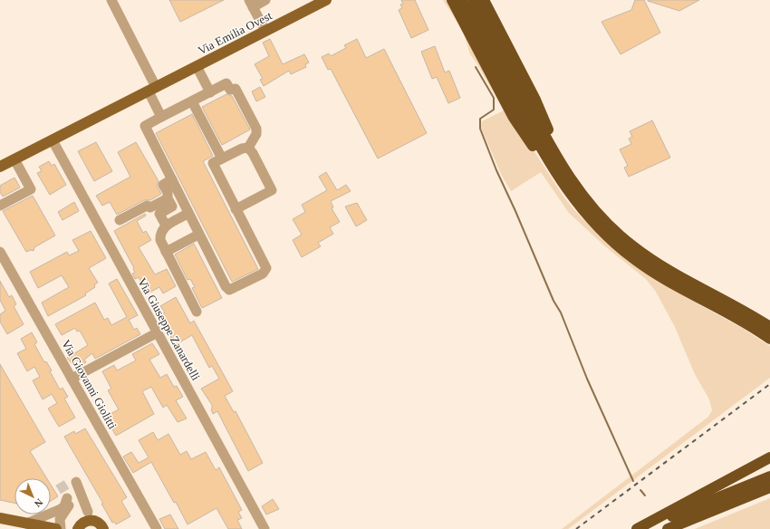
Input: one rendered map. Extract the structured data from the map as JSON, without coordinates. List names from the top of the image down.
{
  "streets": {
    "main road": ["Via Emilia Ovest"],
    "street": ["Via Giuseppe Zanardelli", "Via Giovanni Giolitti"]
  },
  "crossings": [
    ["Via Emilia Ovest", "Via Giuseppe Zanardelli"]
  ],
  "north": "bottom right"
}
